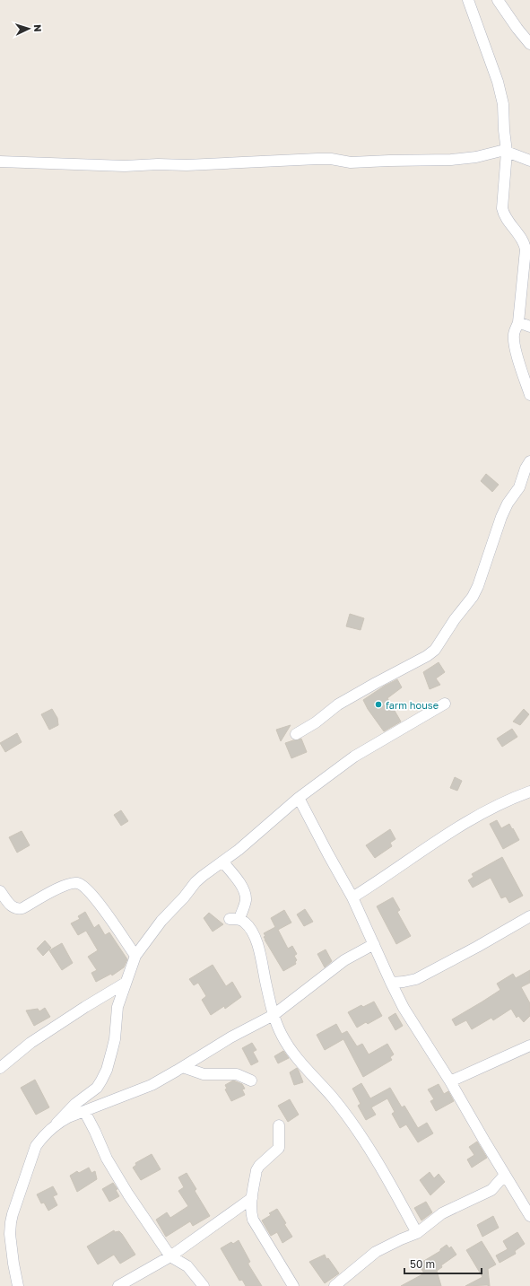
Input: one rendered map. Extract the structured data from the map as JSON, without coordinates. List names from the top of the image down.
{
  "places": ["farm house"],
  "scale_bar": "50 m",
  "north": "right"
}
